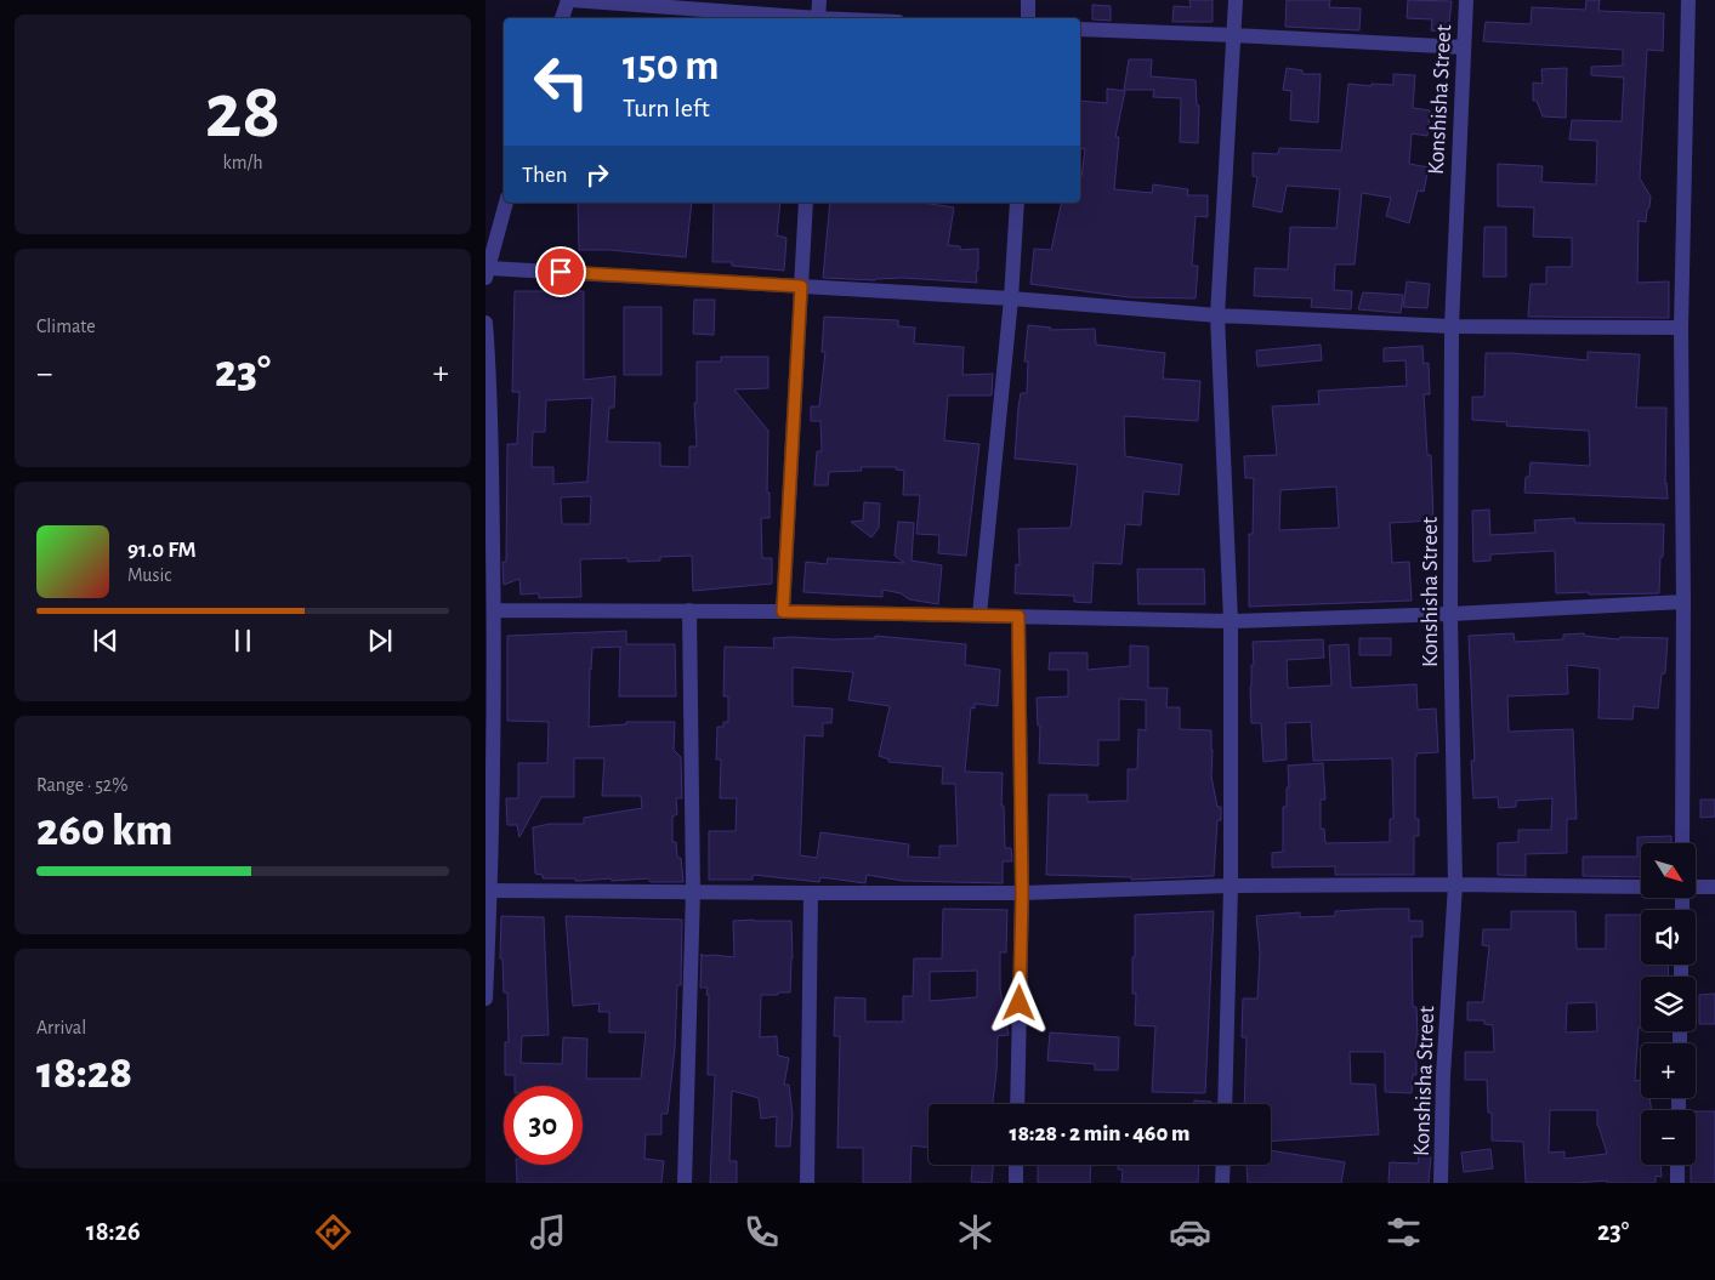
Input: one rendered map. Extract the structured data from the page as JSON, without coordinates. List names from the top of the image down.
{
  "streets": {
    "street": ["Konshisha Street"]
  },
  "north": "bottom right",
  "page": {
    "tile": [
      ["28", "km/h"],
      "Climate",
      ["Range · 52%", "260 km"],
      ["Arrival", "18:28"]
    ],
    "turn": ["150 m", "Turn left"],
    "then": "Then",
    "heat": ["−", "23°", "+"],
    "song": ["91.0 FM", "Music"],
    "map_buttons": ["+", "−"],
    "limit": "30",
    "trip": "18:28 · 2 min · 460 m",
    "tabs": ["18:26", "23°"]
  }
}
